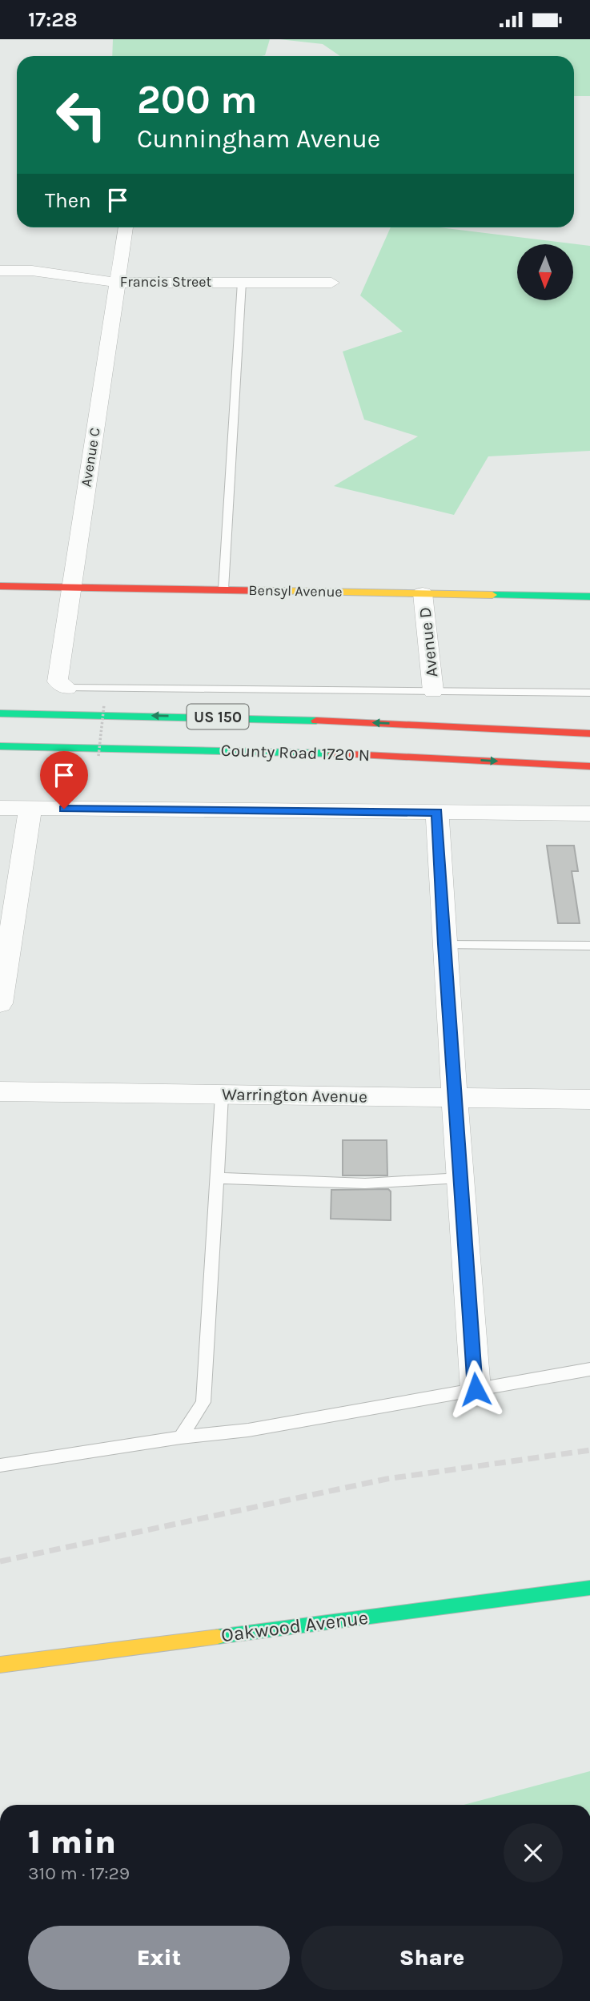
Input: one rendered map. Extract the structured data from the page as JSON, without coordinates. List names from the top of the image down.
{
  "streets": {
    "main road": [
      "Bensyl Avenue",
      "US 150",
      "County Road 1720 N",
      "Oakwood Avenue"
    ],
    "street": [
      "Francis Street",
      "Avenue C",
      "Avenue D",
      "Warrington Avenue"
    ]
  },
  "crossings": [
    ["Francis Street", "Avenue C"],
    ["Avenue C", "Bensyl Avenue"],
    ["Bensyl Avenue", "Avenue D"]
  ],
  "north": "bottom",
  "page": {
    "status": "17:28",
    "turn": ["200 m", "Cunningham Avenue"],
    "then": "Then",
    "heading": ["1 min", "310 m · 17:29"],
    "buttons": ["Exit", "Share"]
  }
}
